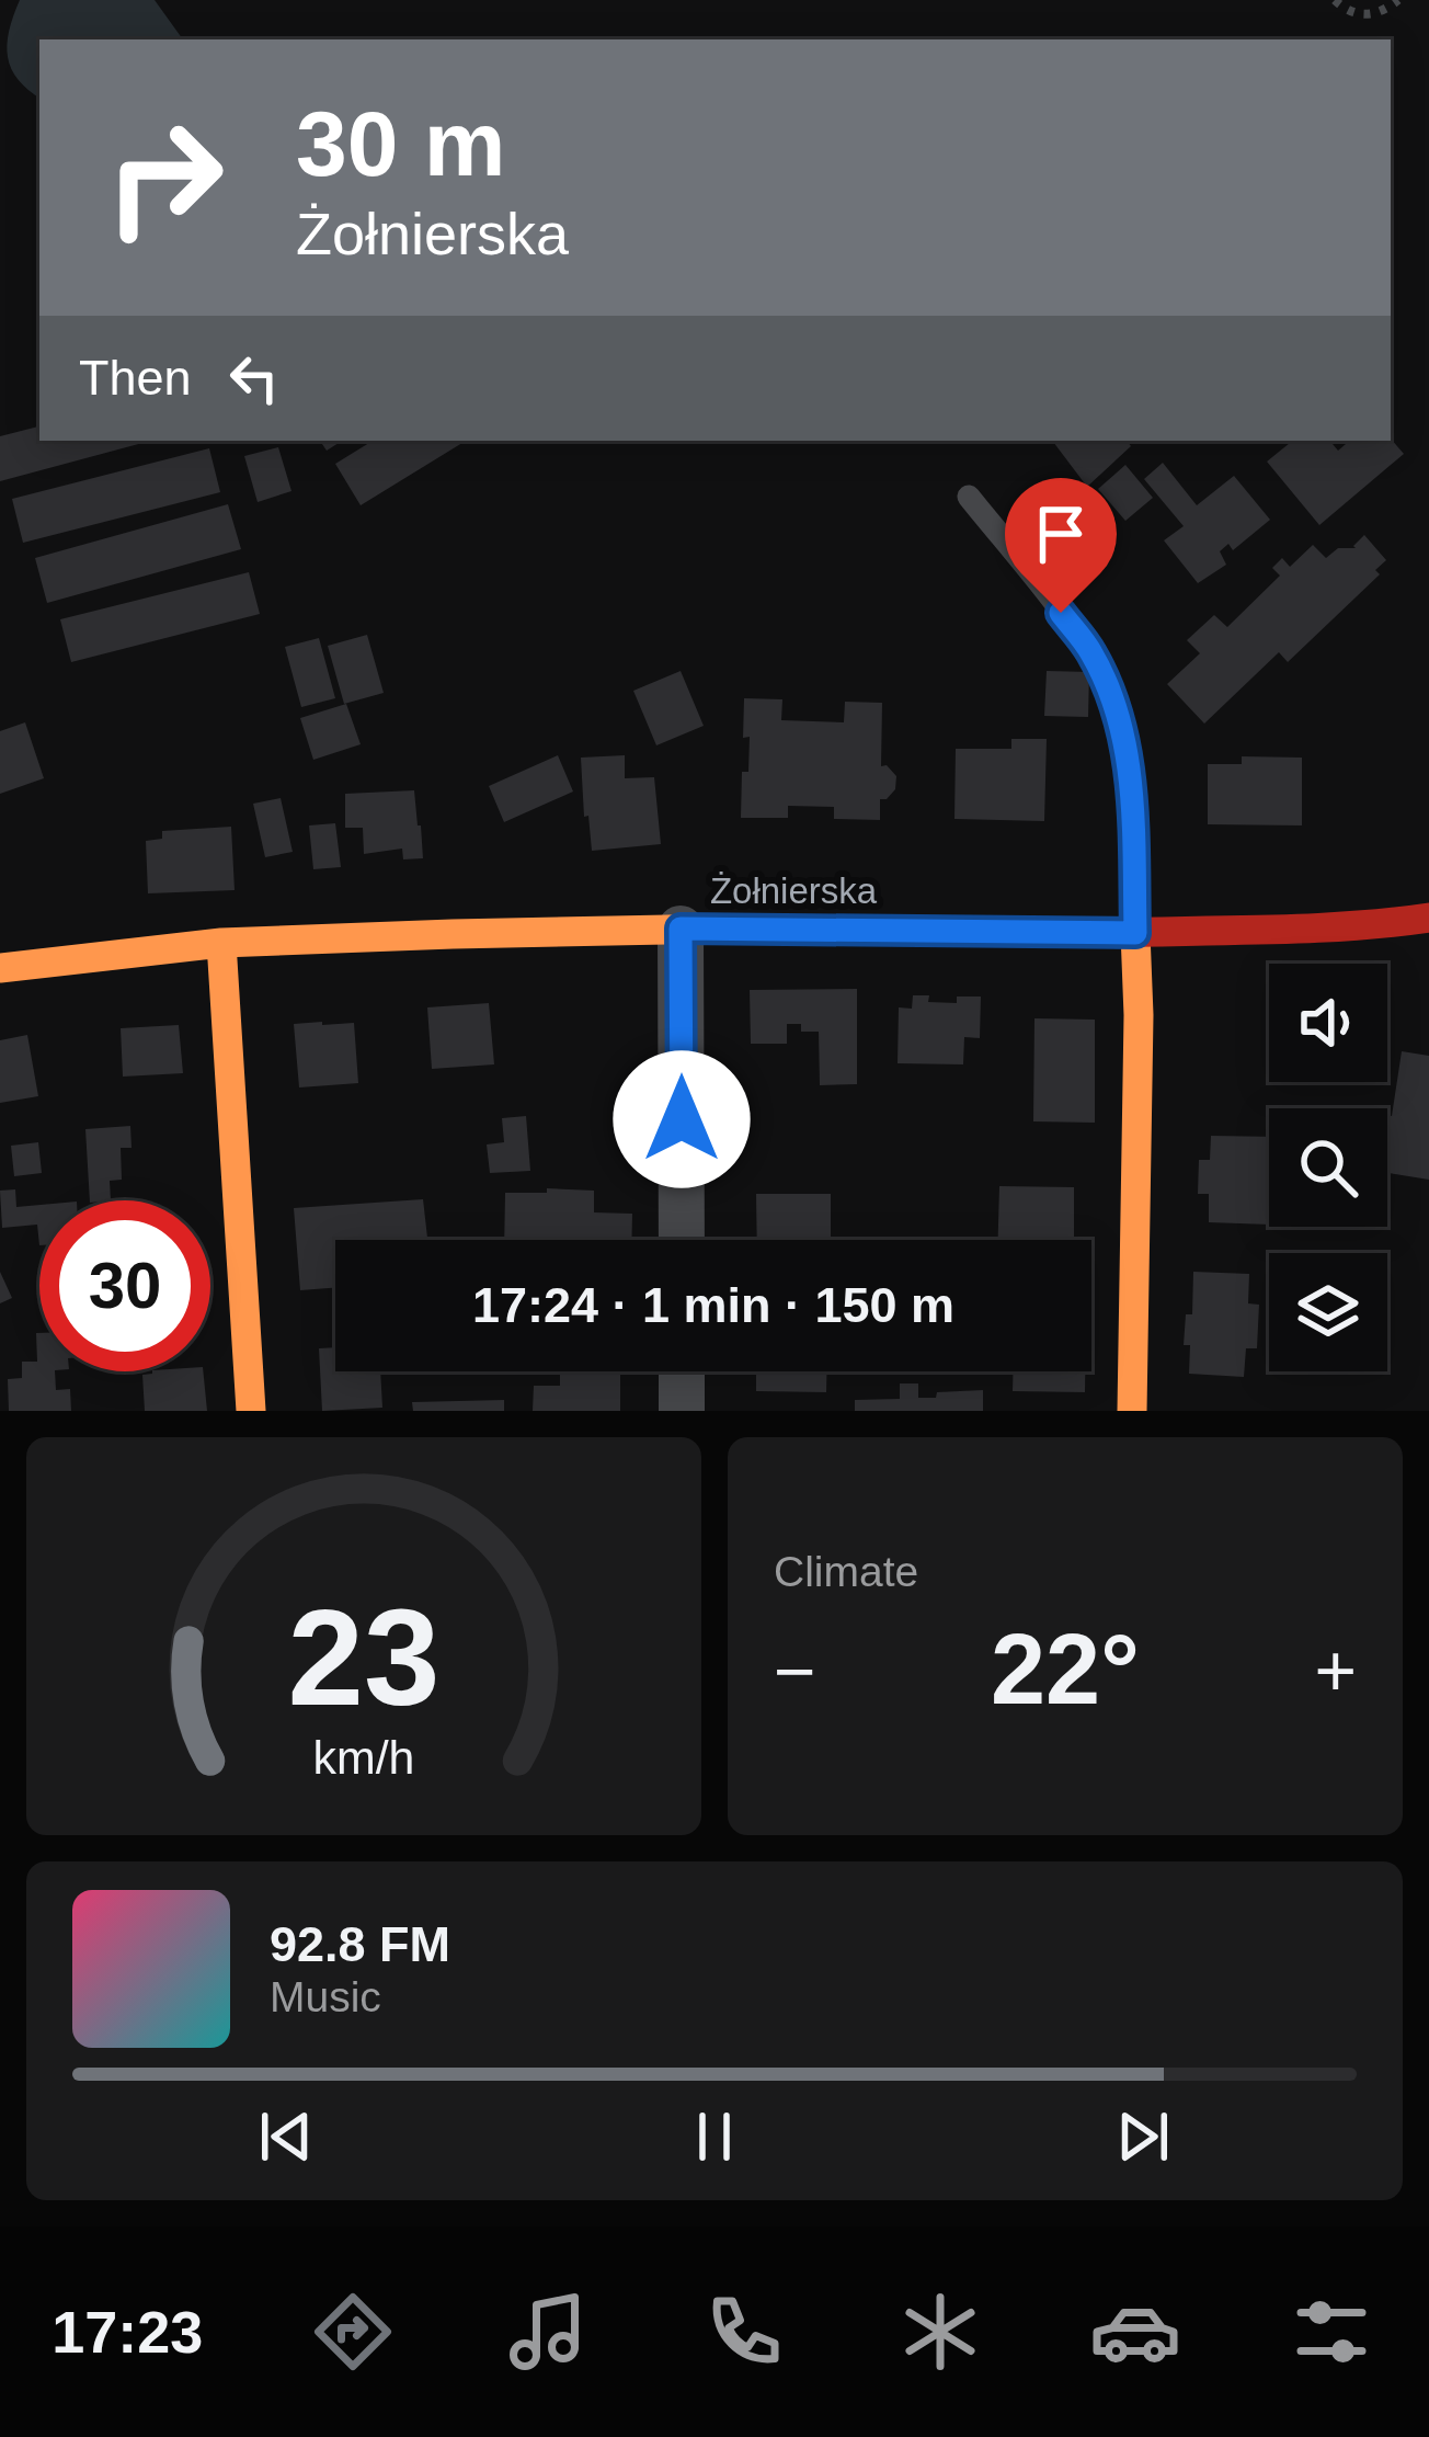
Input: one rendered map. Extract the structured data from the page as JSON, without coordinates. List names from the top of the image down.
{
  "streets": {
    "street": ["Żołnierska"]
  },
  "page": {
    "turn": ["30 m", "Żołnierska"],
    "then": "Then",
    "limit": "30",
    "trip": "17:24 · 1 min · 150 m",
    "tile": "Climate",
    "heat": ["−", "22°", "+"],
    "song": ["92.8 FM", "Music"],
    "tabs": "17:23",
    "gauge": ["23", "km/h"]
  }
}
